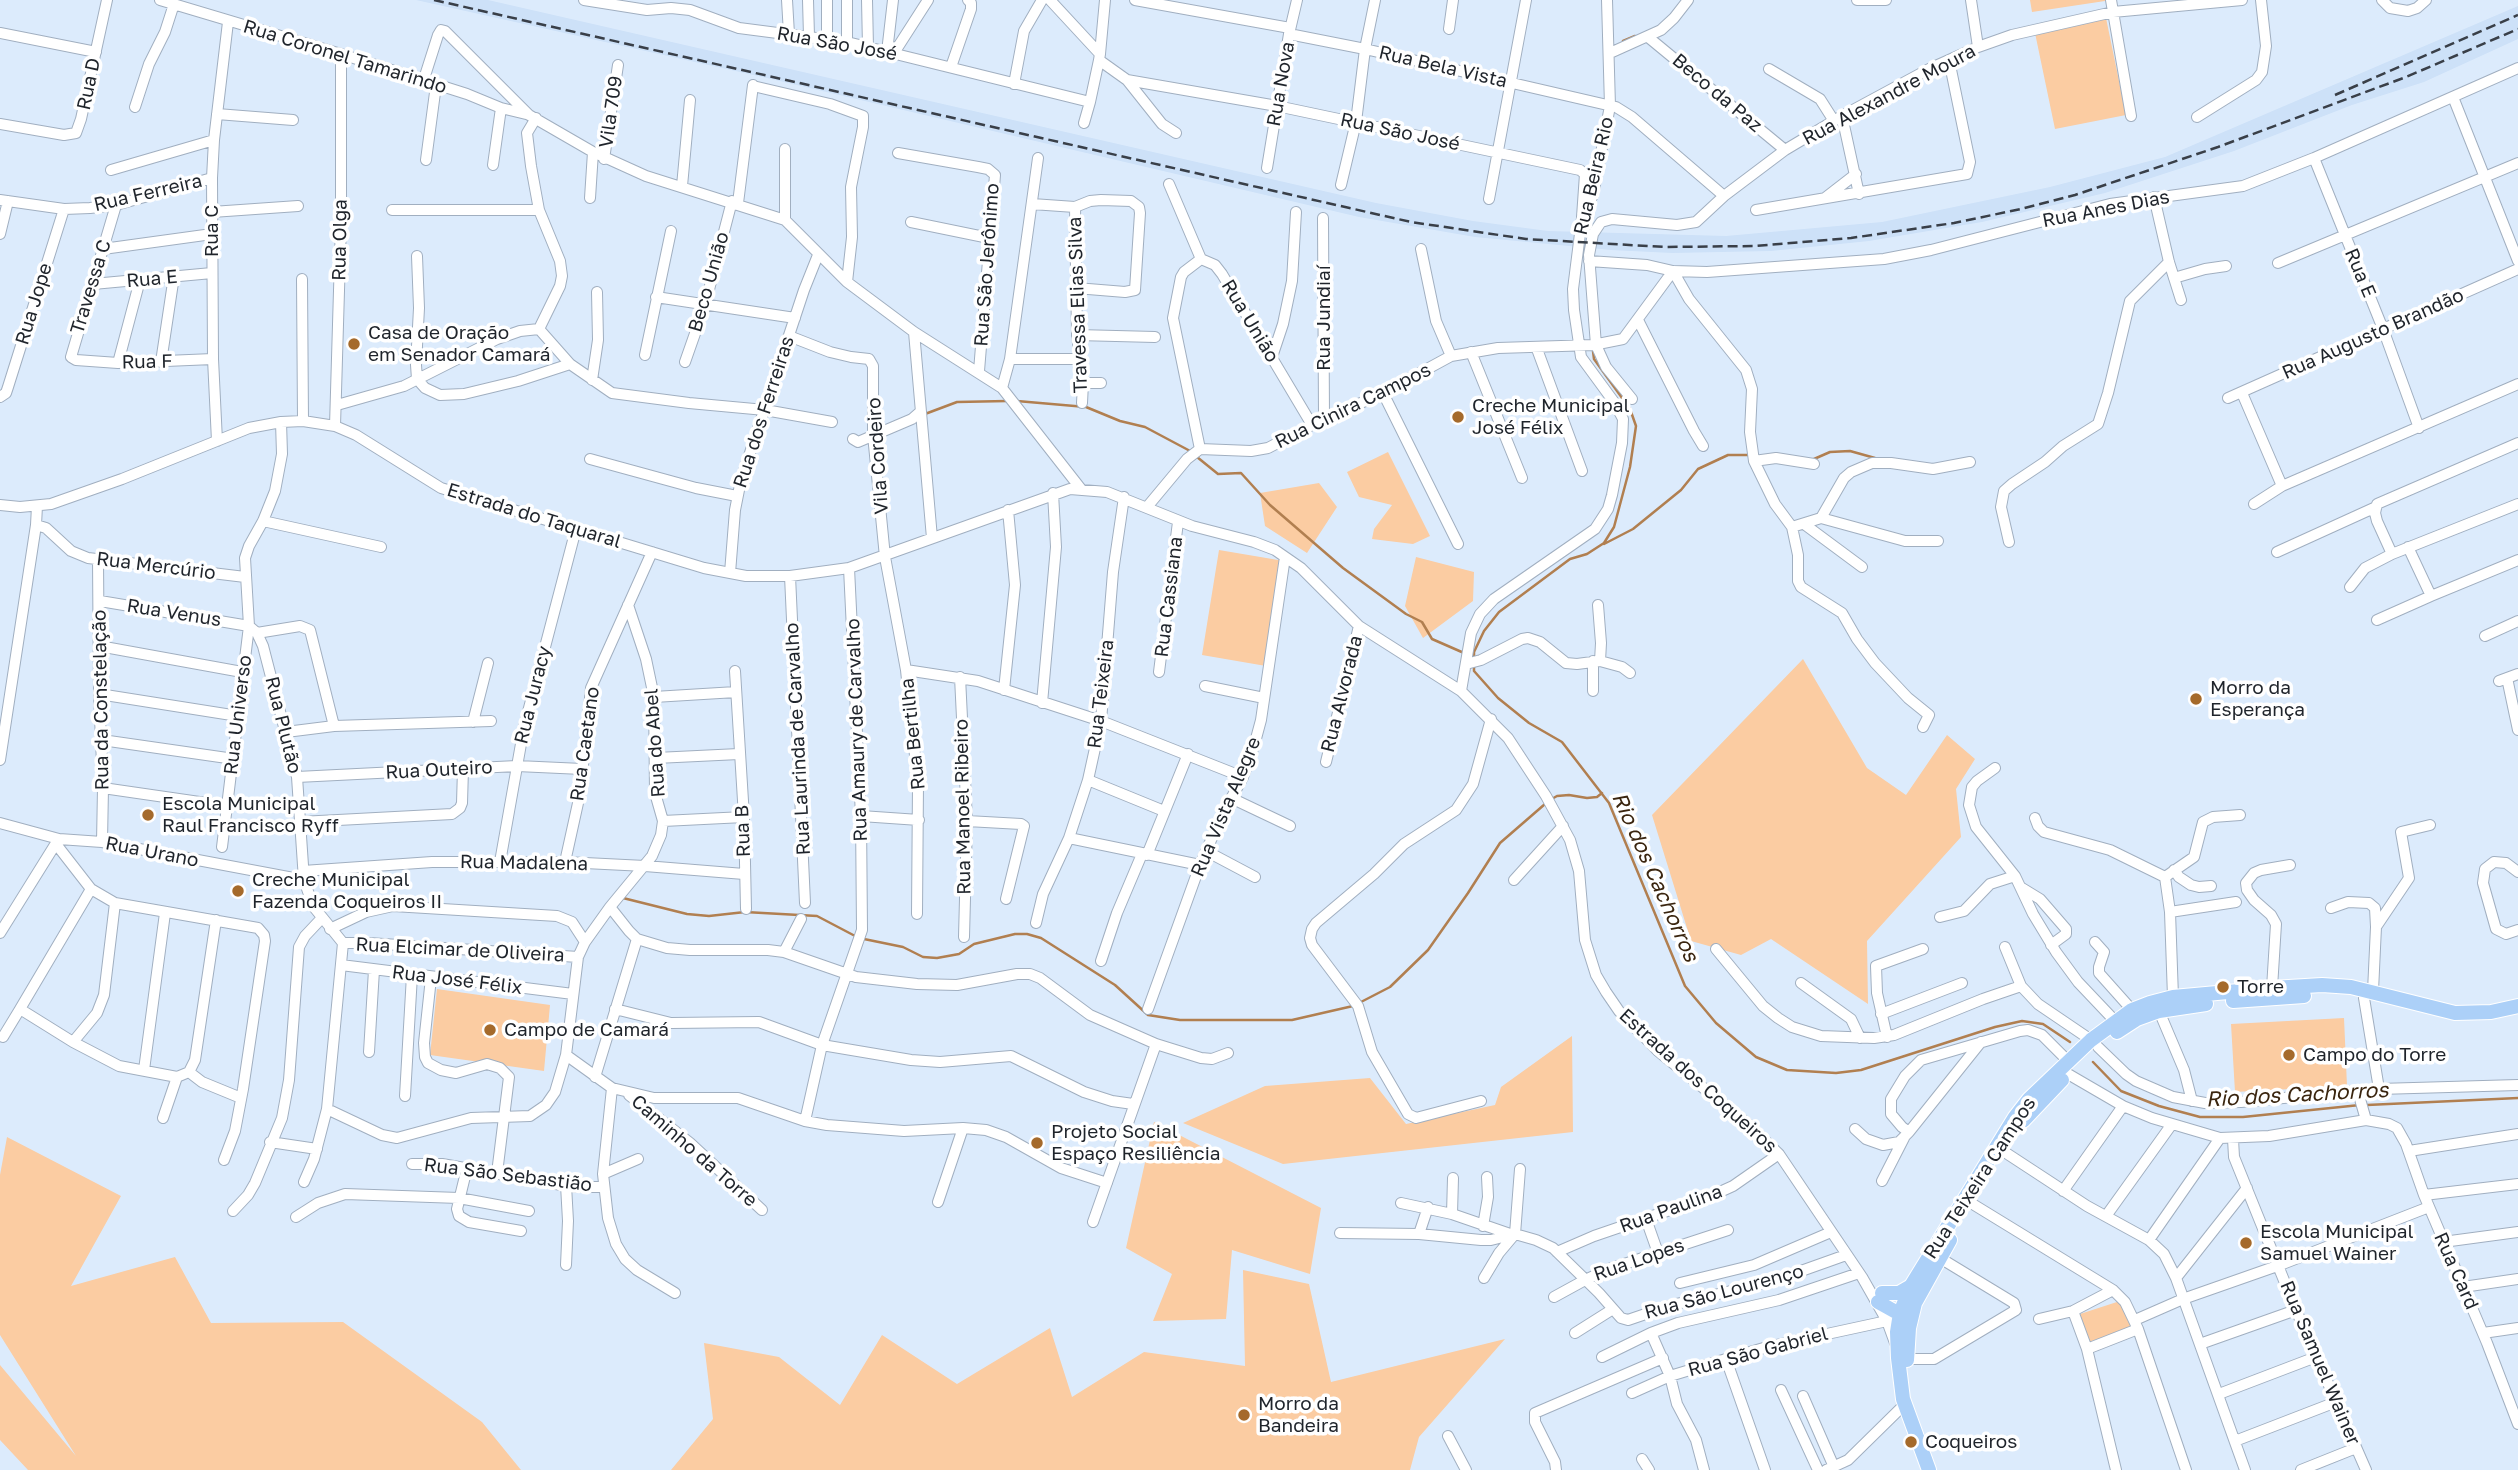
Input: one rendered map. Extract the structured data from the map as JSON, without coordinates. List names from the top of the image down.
{
  "streets": {
    "main road": ["Rua Teixeira Campos"],
    "street": [
      "Rua São José",
      "Rua Coronel Tamarindo",
      "Rua Bela Vista",
      "Rua D",
      "Rua Nova",
      "Beco da Paz",
      "Rua Alexandre Moura",
      "Vila 709",
      "Rua Beira Rio",
      "Rua Ferreira",
      "Rua Anes Dias",
      "Rua C",
      "Rua Olga",
      "Rua São Jerônimo",
      "Rua E",
      "Beco União",
      "Travessa C",
      "Rua Jope",
      "Travessa Elias Silva",
      "Rua Jundiaí",
      "Rua União",
      "Rua Augusto Brandão",
      "Rua F",
      "Rua Cinira Campos",
      "Rua dos Ferreiras",
      "Vila Cordeiro",
      "Estrada do Taquaral",
      "Rua Mercúrio",
      "Rua Cassiana",
      "Rua Venus",
      "Rua Teixeira",
      "Rua Alvorada",
      "Rua Juracy",
      "Rua da Constelação",
      "Rua Universo",
      "Rua Plutão",
      "Rua Amaury de Carvalho",
      "Rua Bertilha",
      "Rua Laurinda de Carvalho",
      "Rua do Abel",
      "Rua Caetano",
      "Rua Outeiro",
      "Rua Manoel Ribeiro",
      "Rua Vista Alegre",
      "Rua B",
      "Rua Urano",
      "Rua Madalena",
      "Rua Elcimar de Oliveira",
      "Rua José Félix",
      "Estrada dos Coqueiros",
      "Caminho da Torre",
      "Rua São Sebastião",
      "Rua Paulina",
      "Rua Lopes",
      "Rua Card",
      "Rua São Lourenço",
      "Rua São Gabriel",
      "Rua Samuel Wainer"
    ]
  },
  "crossings": [
    ["Rua São José", "Rua Nova"],
    ["Rua São José", "Rua Beira Rio"],
    ["Rua Coronel Tamarindo", "Rua C"],
    ["Rua Coronel Tamarindo", "Rua Olga"],
    ["Rua Bela Vista", "Rua Nova"],
    ["Rua Bela Vista", "Rua Alexandre Moura"],
    ["Rua Bela Vista", "Rua Beira Rio"],
    ["Beco da Paz", "Rua Alexandre Moura"],
    ["Rua Alexandre Moura", "Rua Anes Dias"],
    ["Rua Beira Rio", "Rua Cinira Campos"],
    ["Rua Beira Rio", "Estrada dos Coqueiros"],
    ["Rua Ferreira", "Rua C"],
    ["Rua Ferreira", "Travessa C"],
    ["Rua Ferreira", "Rua Jope"],
    ["Rua Anes Dias", "Rua E"],
    ["Rua Anes Dias", "Rua Cinira Campos"],
    ["Rua C", "Rua E"],
    ["Rua C", "Rua F"],
    ["Rua C", "Estrada do Taquaral"],
    ["Rua Olga", "Estrada do Taquaral"],
    ["Rua E", "Travessa C"],
    ["Rua E", "Rua Augusto Brandão"],
    ["Travessa C", "Rua F"],
    ["Rua Jundiaí", "Rua Cinira Campos"],
    ["Rua União", "Rua Cinira Campos"],
    ["Rua dos Ferreiras", "Vila Cordeiro"],
    ["Rua dos Ferreiras", "Estrada do Taquaral"],
    ["Vila Cordeiro", "Estrada do Taquaral"],
    ["Vila Cordeiro", "Rua Bertilha"],
    ["Estrada do Taquaral", "Rua Juracy"],
    ["Estrada do Taquaral", "Rua Amaury de Carvalho"],
    ["Estrada do Taquaral", "Rua Bertilha"],
    ["Estrada do Taquaral", "Rua Laurinda de Carvalho"],
    ["Estrada do Taquaral", "Rua Caetano"],
    ["Estrada do Taquaral", "Estrada dos Coqueiros"],
    ["Rua Mercúrio", "Rua da Constelação"],
    ["Rua Cassiana", "Estrada dos Coqueiros"],
    ["Rua Venus", "Rua da Constelação"],
    ["Rua Venus", "Rua Universo"],
    ["Rua Venus", "Rua Plutão"],
    ["Rua Teixeira", "Estrada dos Coqueiros"],
    ["Rua Alvorada", "Estrada dos Coqueiros"],
    ["Rua Juracy", "Rua Outeiro"],
    ["Rua Juracy", "Rua Madalena"],
    ["Rua da Constelação", "Rua Urano"],
    ["Rua Universo", "Rua Plutão"],
    ["Rua Plutão", "Rua Outeiro"],
    ["Rua Plutão", "Rua Urano"],
    ["Rua Plutão", "Rua Madalena"],
    ["Rua Plutão", "Rua Elcimar de Oliveira"],
    ["Rua do Abel", "Rua Caetano"],
    ["Rua do Abel", "Rua Madalena"],
    ["Rua do Abel", "Rua Elcimar de Oliveira"],
    ["Rua do Abel", "Rua José Félix"],
    ["Rua Caetano", "Rua Outeiro"],
    ["Rua Caetano", "Rua Madalena"],
    ["Rua Vista Alegre", "Estrada dos Coqueiros"],
    ["Rua B", "Rua Madalena"],
    ["Rua Urano", "Rua Madalena"],
    ["Estrada dos Coqueiros", "Rua Teixeira Campos"],
    ["Estrada dos Coqueiros", "Rua Paulina"],
    ["Estrada dos Coqueiros", "Rua São Lourenço"],
    ["Estrada dos Coqueiros", "Rua São Gabriel"],
    ["Caminho da Torre", "Rua São Sebastião"]
  ],
  "water": ["Rio dos Cachorros"],
  "places": [
    "Casa de Oração em Senador Camará",
    "Creche Municipal José Félix",
    "Morro da Esperança",
    "Escola Municipal Raul Francisco Ryff",
    "Creche Municipal Fazenda Coqueiros II",
    "Torre",
    "Campo de Camará",
    "Campo do Torre",
    "Projeto Social Espaço Resiliência",
    "Escola Municipal Samuel Wainer",
    "Morro da Bandeira",
    "Coqueiros"
  ]
}
